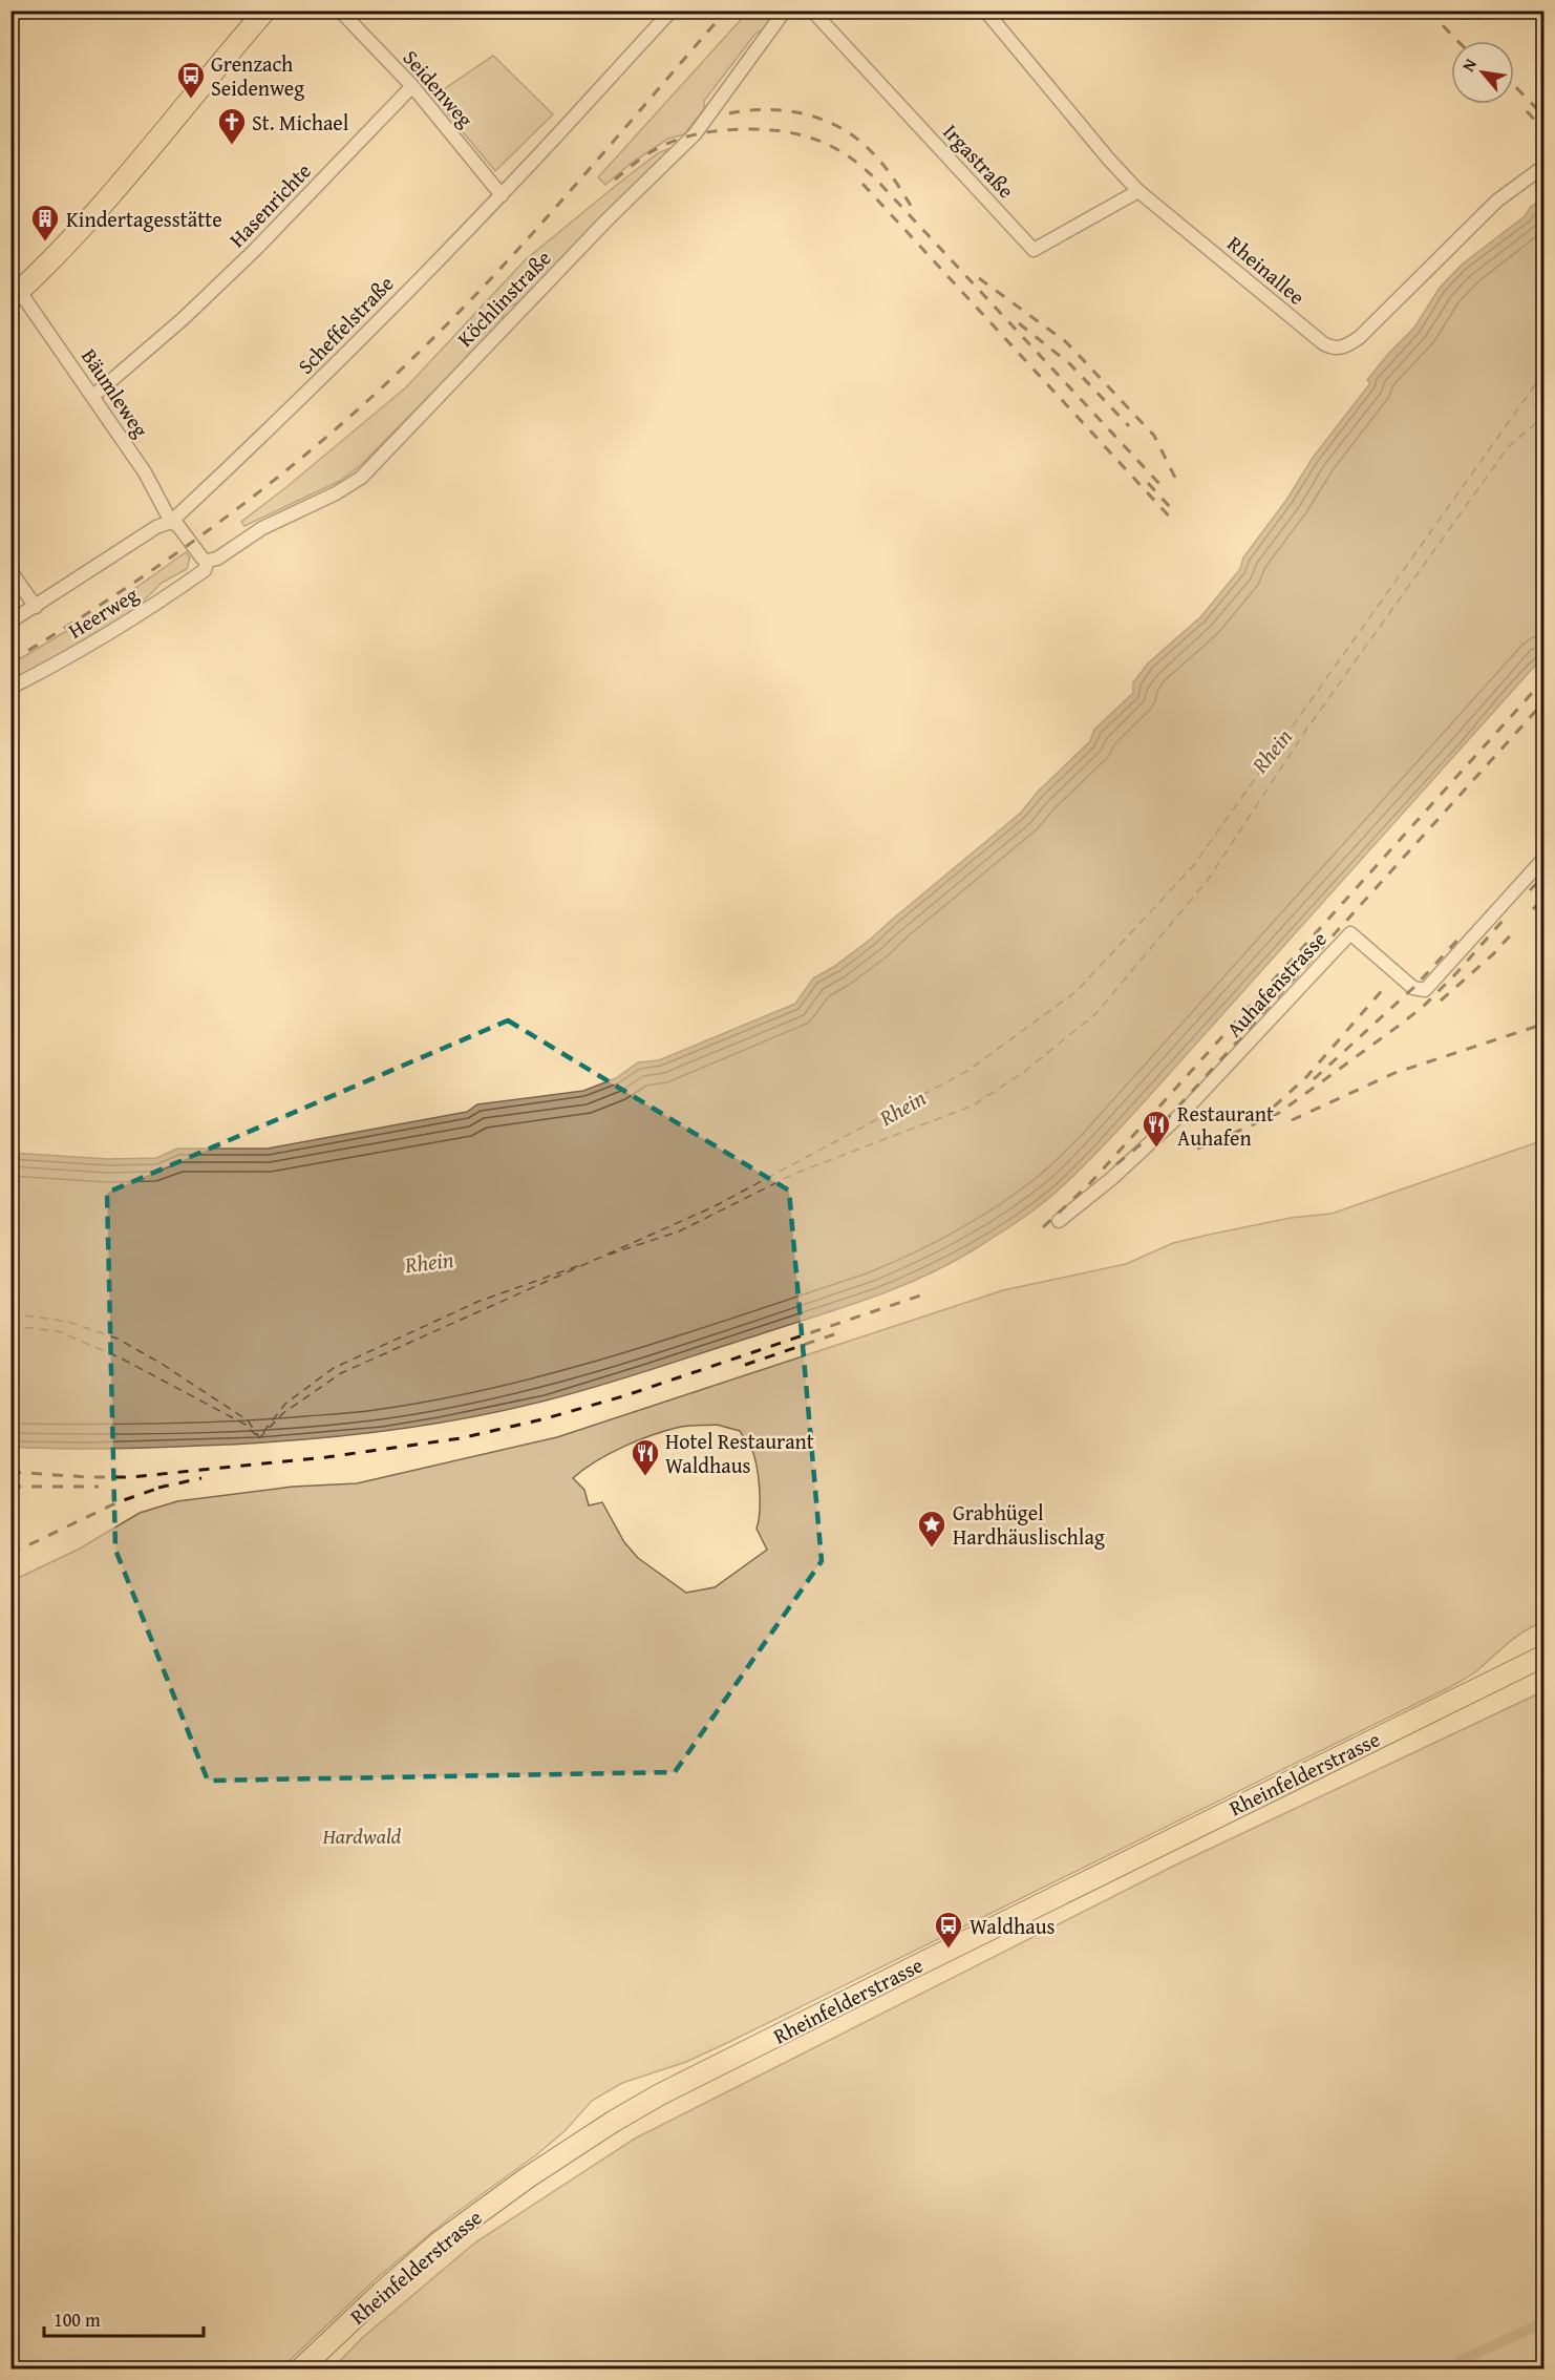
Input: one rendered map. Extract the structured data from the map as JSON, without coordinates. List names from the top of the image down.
{
  "streets": {
    "main road": ["Rheinfelderstrasse"],
    "street": [
      "Seidenweg",
      "Irgastraße",
      "Hasenrichte",
      "Rheinallee",
      "Köchlinstraße",
      "Scheffelstraße",
      "Bäumleweg",
      "Heerweg",
      "Auhafenstrasse"
    ]
  },
  "crossings": [
    ["Seidenweg", "Hasenrichte"],
    ["Seidenweg", "Scheffelstraße"],
    ["Irgastraße", "Rheinallee"],
    ["Hasenrichte", "Bäumleweg"],
    ["Köchlinstraße", "Heerweg"],
    ["Scheffelstraße", "Bäumleweg"]
  ],
  "water": ["Rhein"],
  "parks": ["Hardwald"],
  "places": {
    "bus stop": ["Grenzach Seidenweg", "Waldhaus"],
    "church": ["St. Michael"],
    "building": ["Kindertagesstätte"],
    "restaurant": ["Restaurant Auhafen", "Hotel Restaurant Waldhaus"],
    "place": ["Grabhügel Hardhäuslischlag"]
  },
  "scale_bar": "100 m",
  "north": "top left"
}
